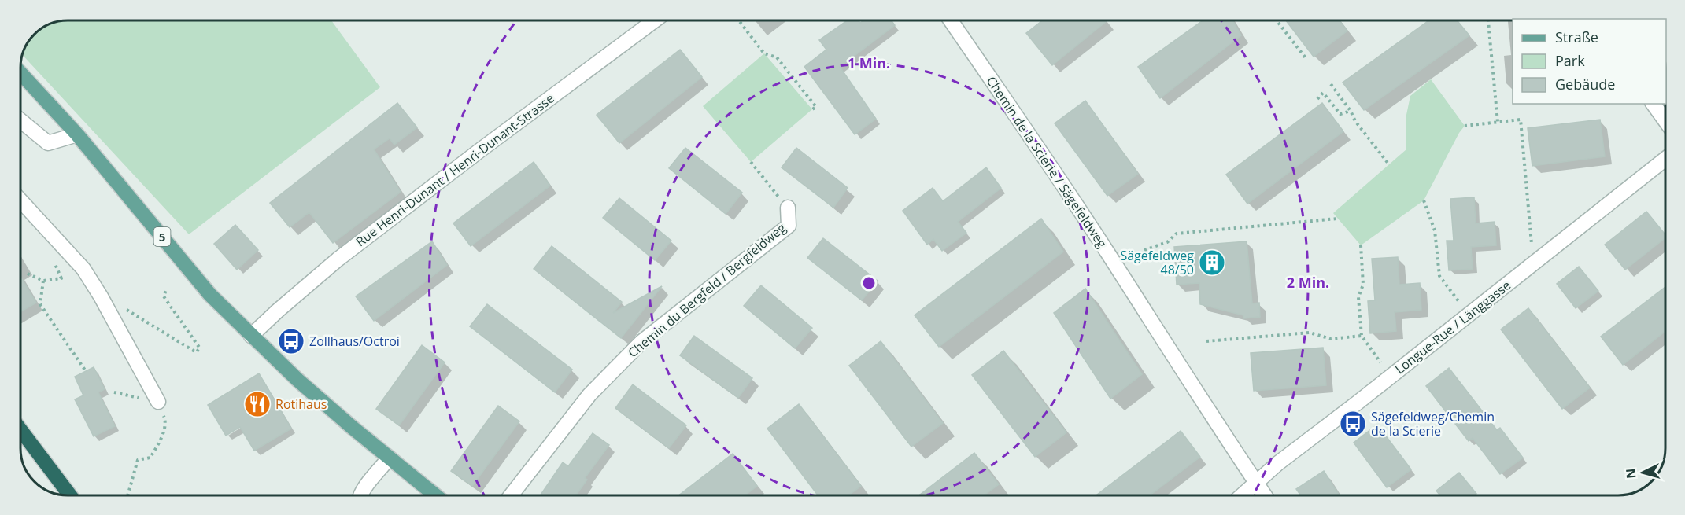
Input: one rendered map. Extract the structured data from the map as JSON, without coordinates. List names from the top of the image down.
{
  "streets": {
    "main road": ["5"],
    "street": [
      "Chemin de la Scierie / Sägefeldweg",
      "Rue Henri-Dunant / Henri-Dunant-Strasse",
      "Chemin du Bergfeld / Bergfeldweg",
      "Longue-Rue / Länggasse"
    ]
  },
  "crossings": [
    ["Chemin de la Scierie / Sägefeldweg", "Longue-Rue / Länggasse"],
    ["Rue Henri-Dunant / Henri-Dunant-Strasse", "5"]
  ],
  "places": {
    "building": ["Sägefeldweg 48/50"],
    "bus stop": ["Zollhaus/Octroi", "Sägefeldweg/Chemin de la Scierie"],
    "restaurant": ["Rotihaus"]
  },
  "legend": ["Straße", "Park", "Gebäude"],
  "north": "left",
  "rings": ["1 Min.", "2 Min."]
}
